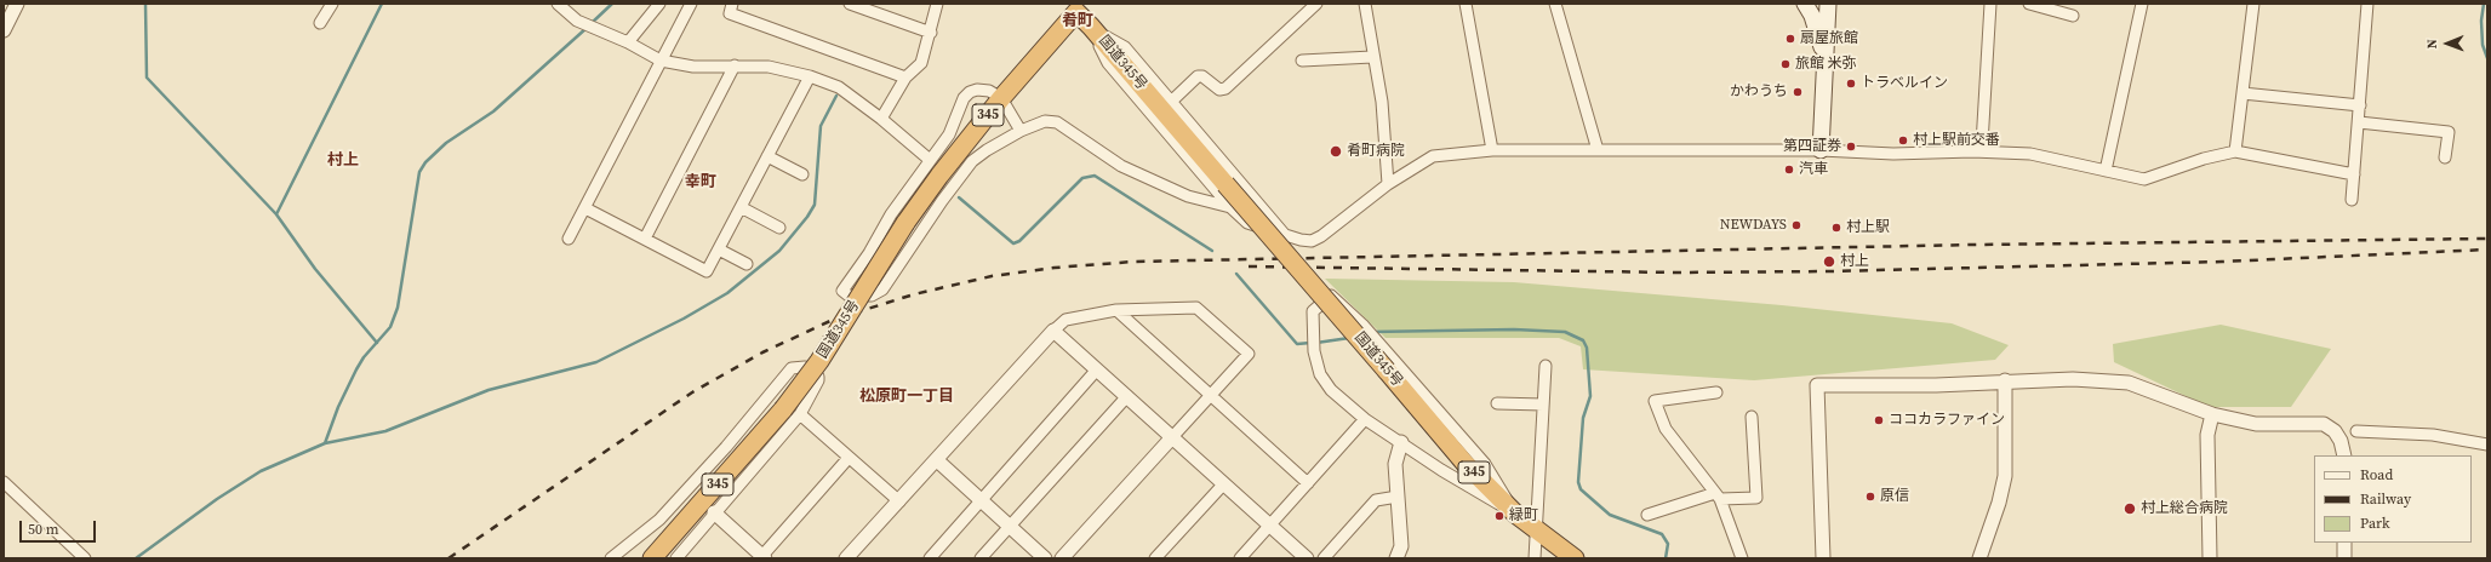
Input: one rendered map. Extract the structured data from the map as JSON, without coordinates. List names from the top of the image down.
{
  "streets": {
    "highway": ["国道345号", "345"]
  },
  "districts": [
    "肴町",
    "村上",
    "幸町",
    "松原町一丁目"
  ],
  "places": [
    "扇屋旅館",
    "旅館 米弥",
    "トラベルイン",
    "かわうち",
    "村上駅前交番",
    "第四証券",
    "肴町病院",
    "汽車",
    "NEWDAYS",
    "村上駅",
    "村上",
    "ココカラファイン",
    "原信",
    "村上総合病院",
    "緑町"
  ],
  "legend": ["Road", "Railway", "Park"],
  "scale_bar": "50 m",
  "north": "left"
}
